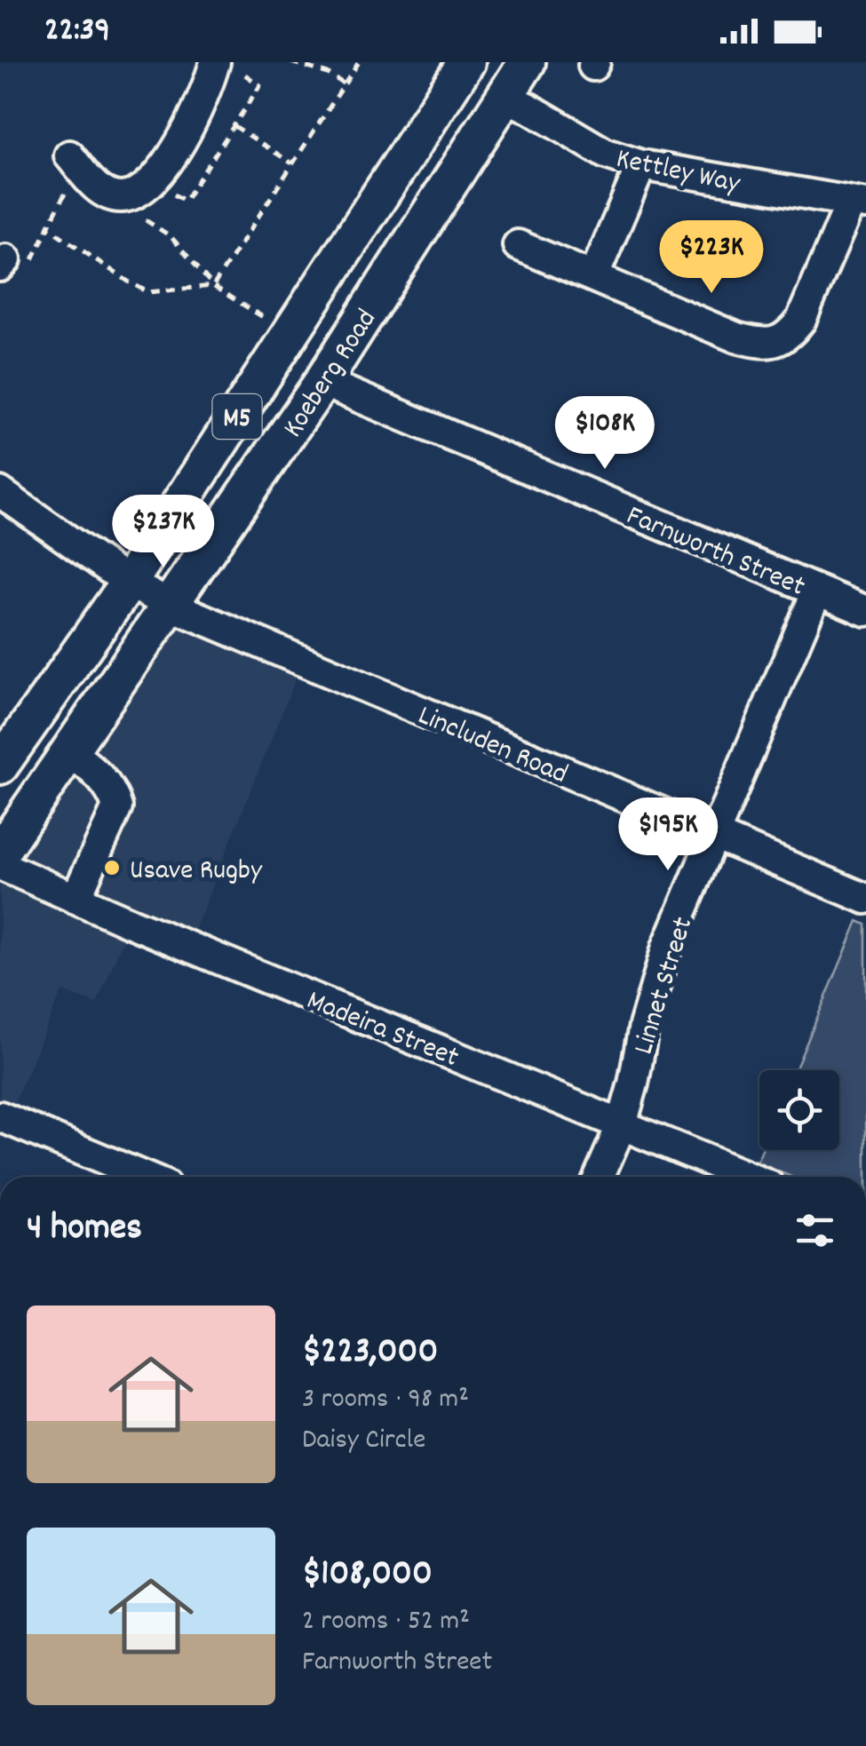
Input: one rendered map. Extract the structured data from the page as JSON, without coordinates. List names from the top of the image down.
{
  "streets": {
    "main road": ["Koeberg Road", "M5"],
    "street": [
      "Kettley Way",
      "Farnworth Street",
      "Lincluden Road",
      "Linnet Street",
      "Madeira Street"
    ]
  },
  "crossings": [
    ["Kettley Way", "Koeberg Road"],
    ["Koeberg Road", "Farnworth Street"],
    ["Koeberg Road", "Lincluden Road"],
    ["Farnworth Street", "Linnet Street"],
    ["Lincluden Road", "Linnet Street"],
    ["Linnet Street", "Madeira Street"]
  ],
  "places": ["Usave Rugby"],
  "page": {
    "status": "22:39",
    "price": [
      "$223K",
      "$108K",
      "$237K",
      "$195K"
    ],
    "heading": "4 homes",
    "list": [
      {
        "name": "$223,000",
        "note": "3 rooms · 98 m² · Daisy Circle"
      },
      {
        "name": "$108,000",
        "note": "2 rooms · 52 m² · Farnworth Street"
      }
    ]
  }
}
